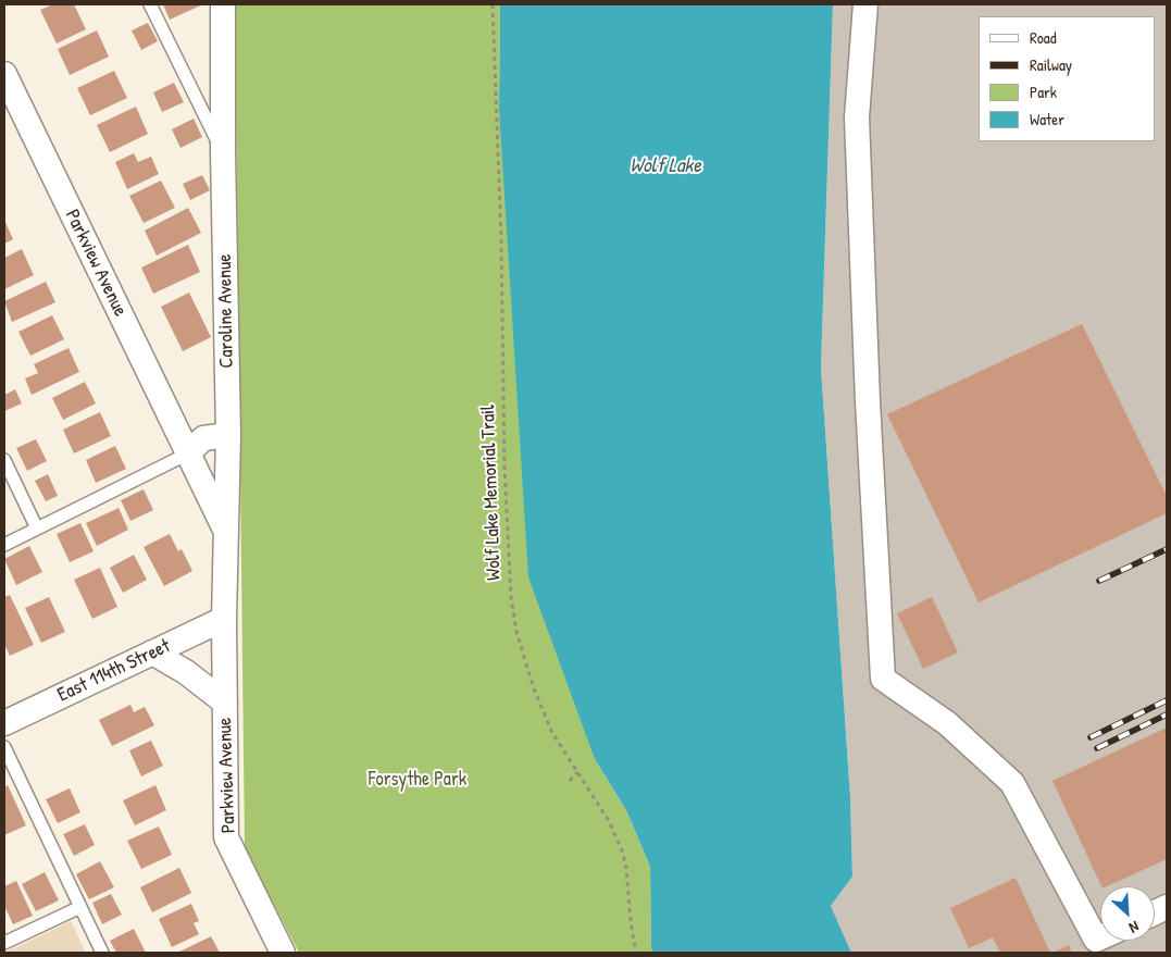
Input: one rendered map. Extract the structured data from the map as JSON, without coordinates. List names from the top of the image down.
{
  "streets": {
    "street": ["Parkview Avenue", "Caroline Avenue", "East 114th Street"],
    "path": ["Wolf Lake Memorial Trail"]
  },
  "crossings": [
    ["Parkview Avenue", "Caroline Avenue"],
    ["Parkview Avenue", "East 114th Street"],
    ["Caroline Avenue", "East 114th Street"]
  ],
  "water": ["Wolf Lake"],
  "parks": ["Forsythe Park"],
  "legend": [
    "Road",
    "Railway",
    "Park",
    "Water"
  ],
  "north": "bottom right"
}
